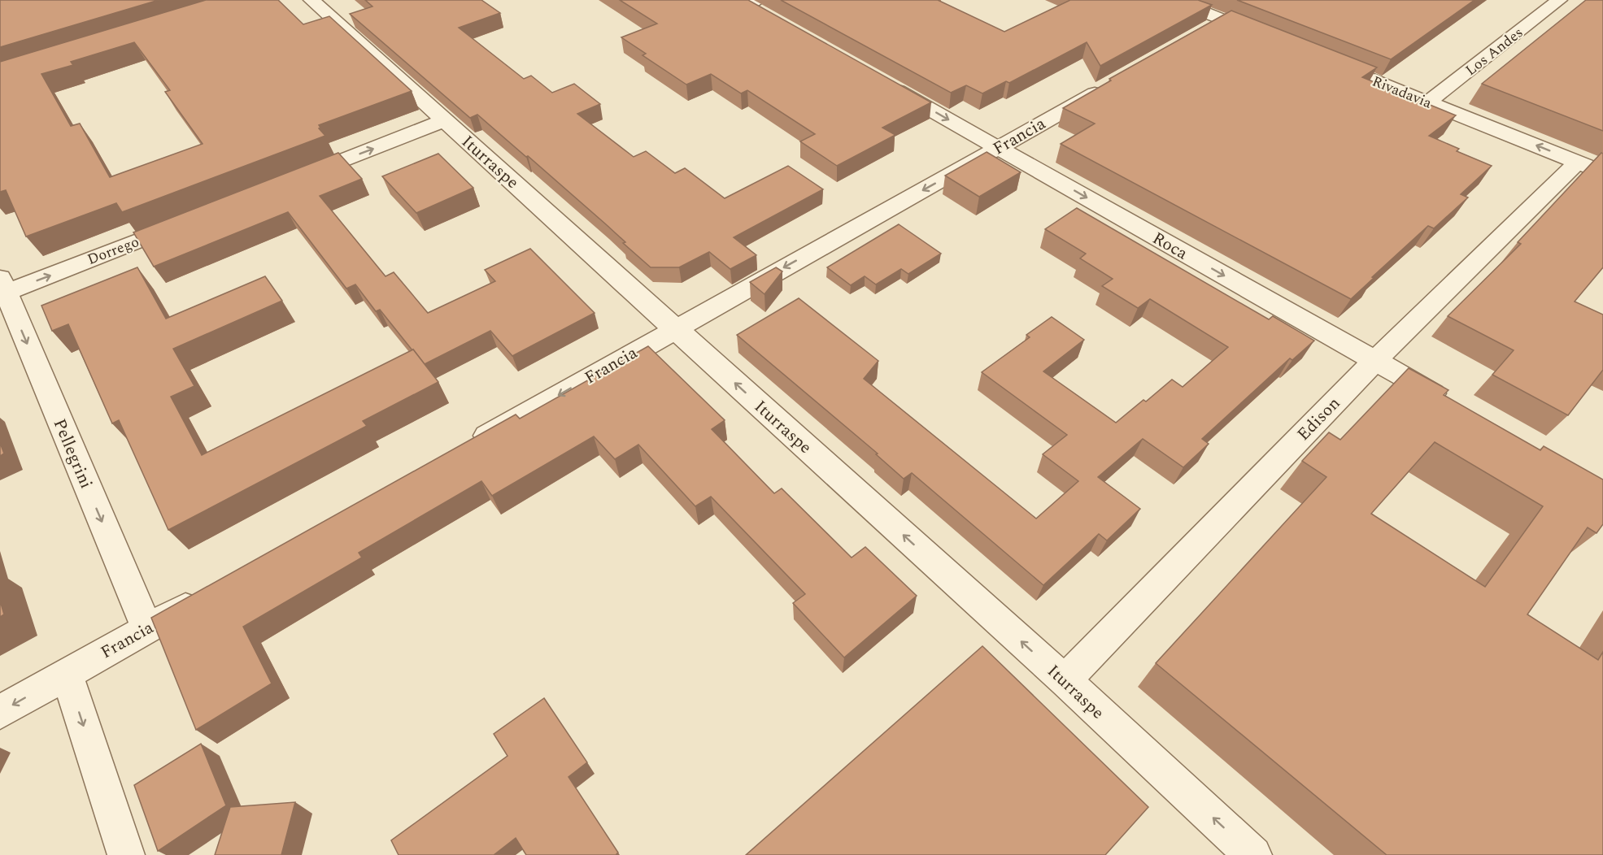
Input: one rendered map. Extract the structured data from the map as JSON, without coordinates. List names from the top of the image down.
{
  "streets": {
    "street": [
      "Los Andes",
      "Rivadavia",
      "Francia",
      "Iturraspe",
      "Roca",
      "Dorrego",
      "Edison",
      "Pellegrini"
    ]
  },
  "crossings": [
    ["Los Andes", "Rivadavia"],
    ["Rivadavia", "Edison"],
    ["Francia", "Iturraspe"],
    ["Francia", "Roca"],
    ["Francia", "Pellegrini"],
    ["Iturraspe", "Edison"],
    ["Roca", "Edison"],
    ["Dorrego", "Pellegrini"]
  ],
  "one_way": [
    "Rivadavia",
    "Francia",
    "Iturraspe",
    "Roca",
    "Dorrego",
    "Pellegrini"
  ]
}
